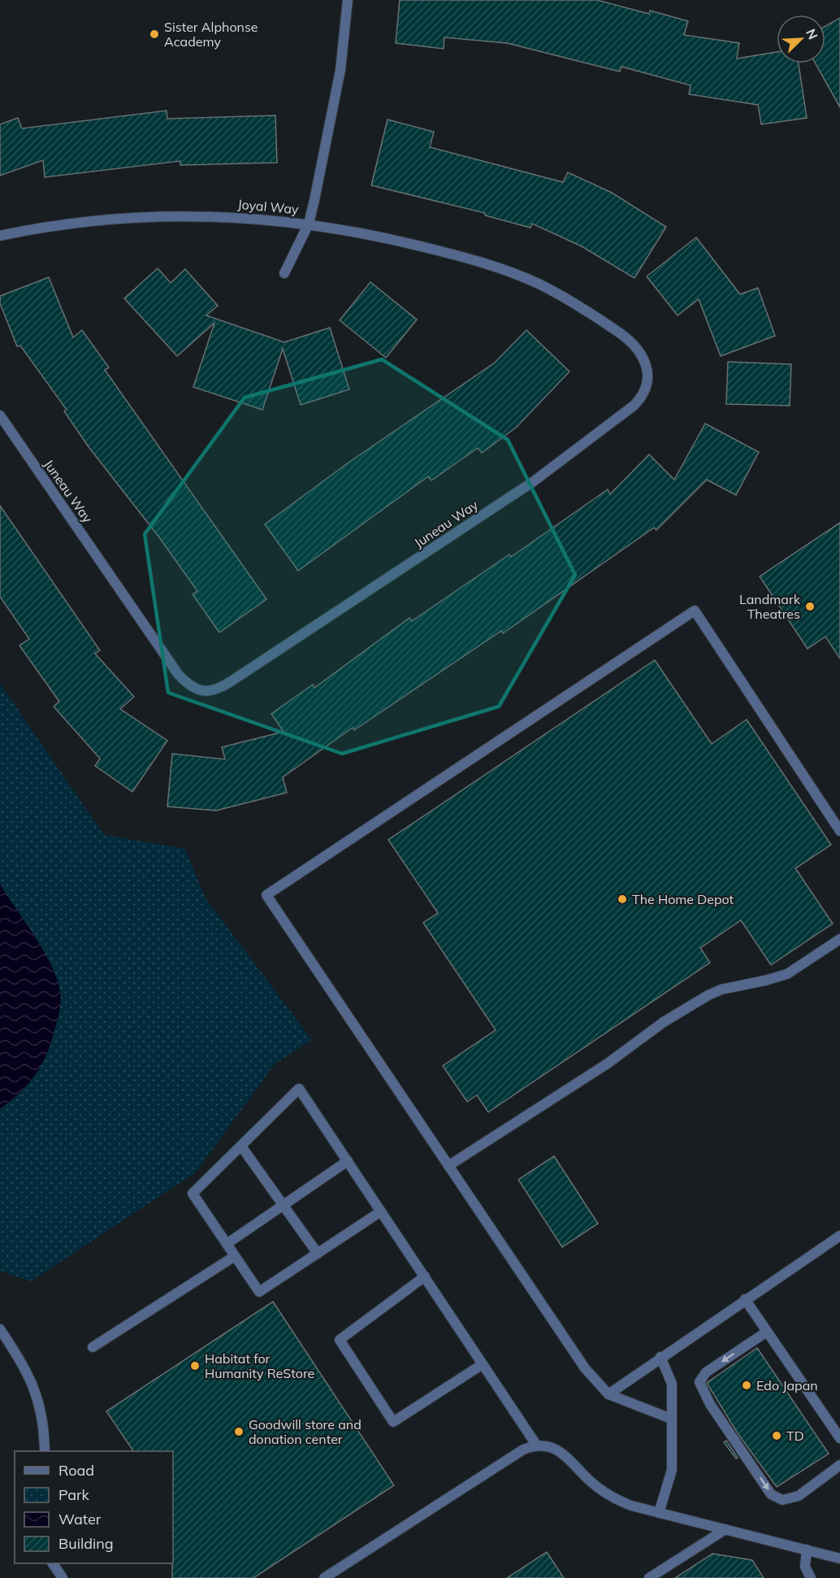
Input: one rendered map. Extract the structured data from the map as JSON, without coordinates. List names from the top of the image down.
{
  "streets": {
    "street": ["Joyal Way", "Juneau Way"]
  },
  "crossings": [
    ["Joyal Way", "Juneau Way"]
  ],
  "places": [
    "Sister Alphonse Academy",
    "Landmark Theatres",
    "The Home Depot",
    "Habitat for Humanity ReStore",
    "Edo Japan",
    "Goodwill store and donation center",
    "TD"
  ],
  "legend": [
    "Road",
    "Park",
    "Water",
    "Building"
  ],
  "north": "top right"
}
